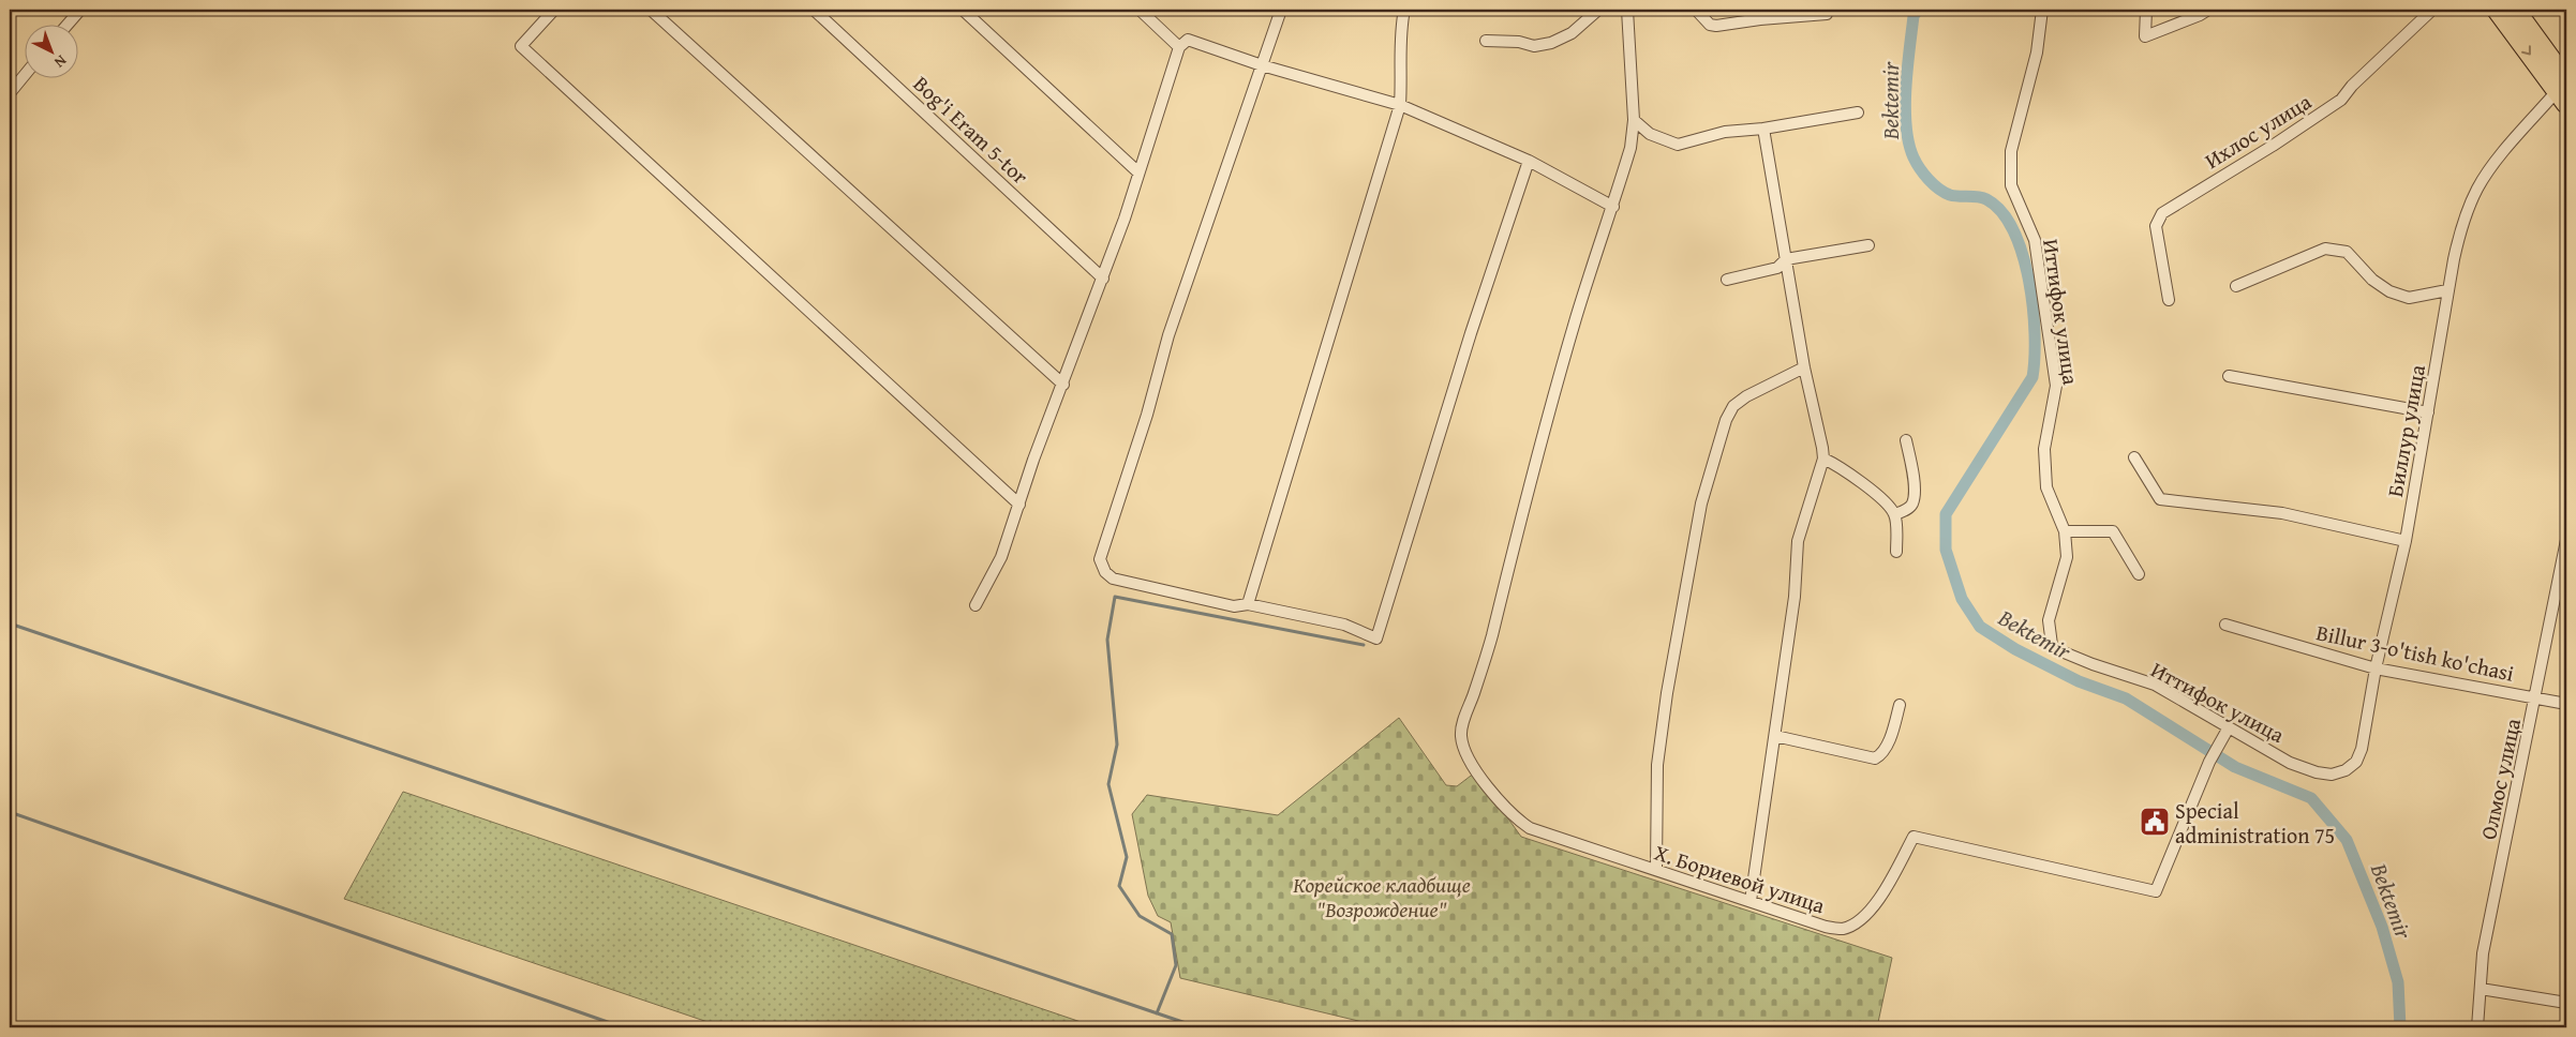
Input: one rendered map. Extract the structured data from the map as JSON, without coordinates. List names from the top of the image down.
{
  "streets": {
    "street": [
      "Bog'i Eram 5-tor",
      "Ихлос улица",
      "Иттифок улица",
      "Биллур улица",
      "Billur 3-o'tish ko'chasi",
      "Олмос улица",
      "Х. Бориевой улица"
    ]
  },
  "crossings": [
    ["Иттифок улица", "Биллур улица"],
    ["Иттифок улица", "Х. Бориевой улица"],
    ["Биллур улица", "Billur 3-o'tish ko'chasi"],
    ["Billur 3-o'tish ko'chasi", "Олмос улица"]
  ],
  "water": ["Bektemir"],
  "parks": ["Корейское кладбище \"Возрождение\""],
  "places": {
    "public building": ["Special administration 75"]
  },
  "north": "bottom right"
}
